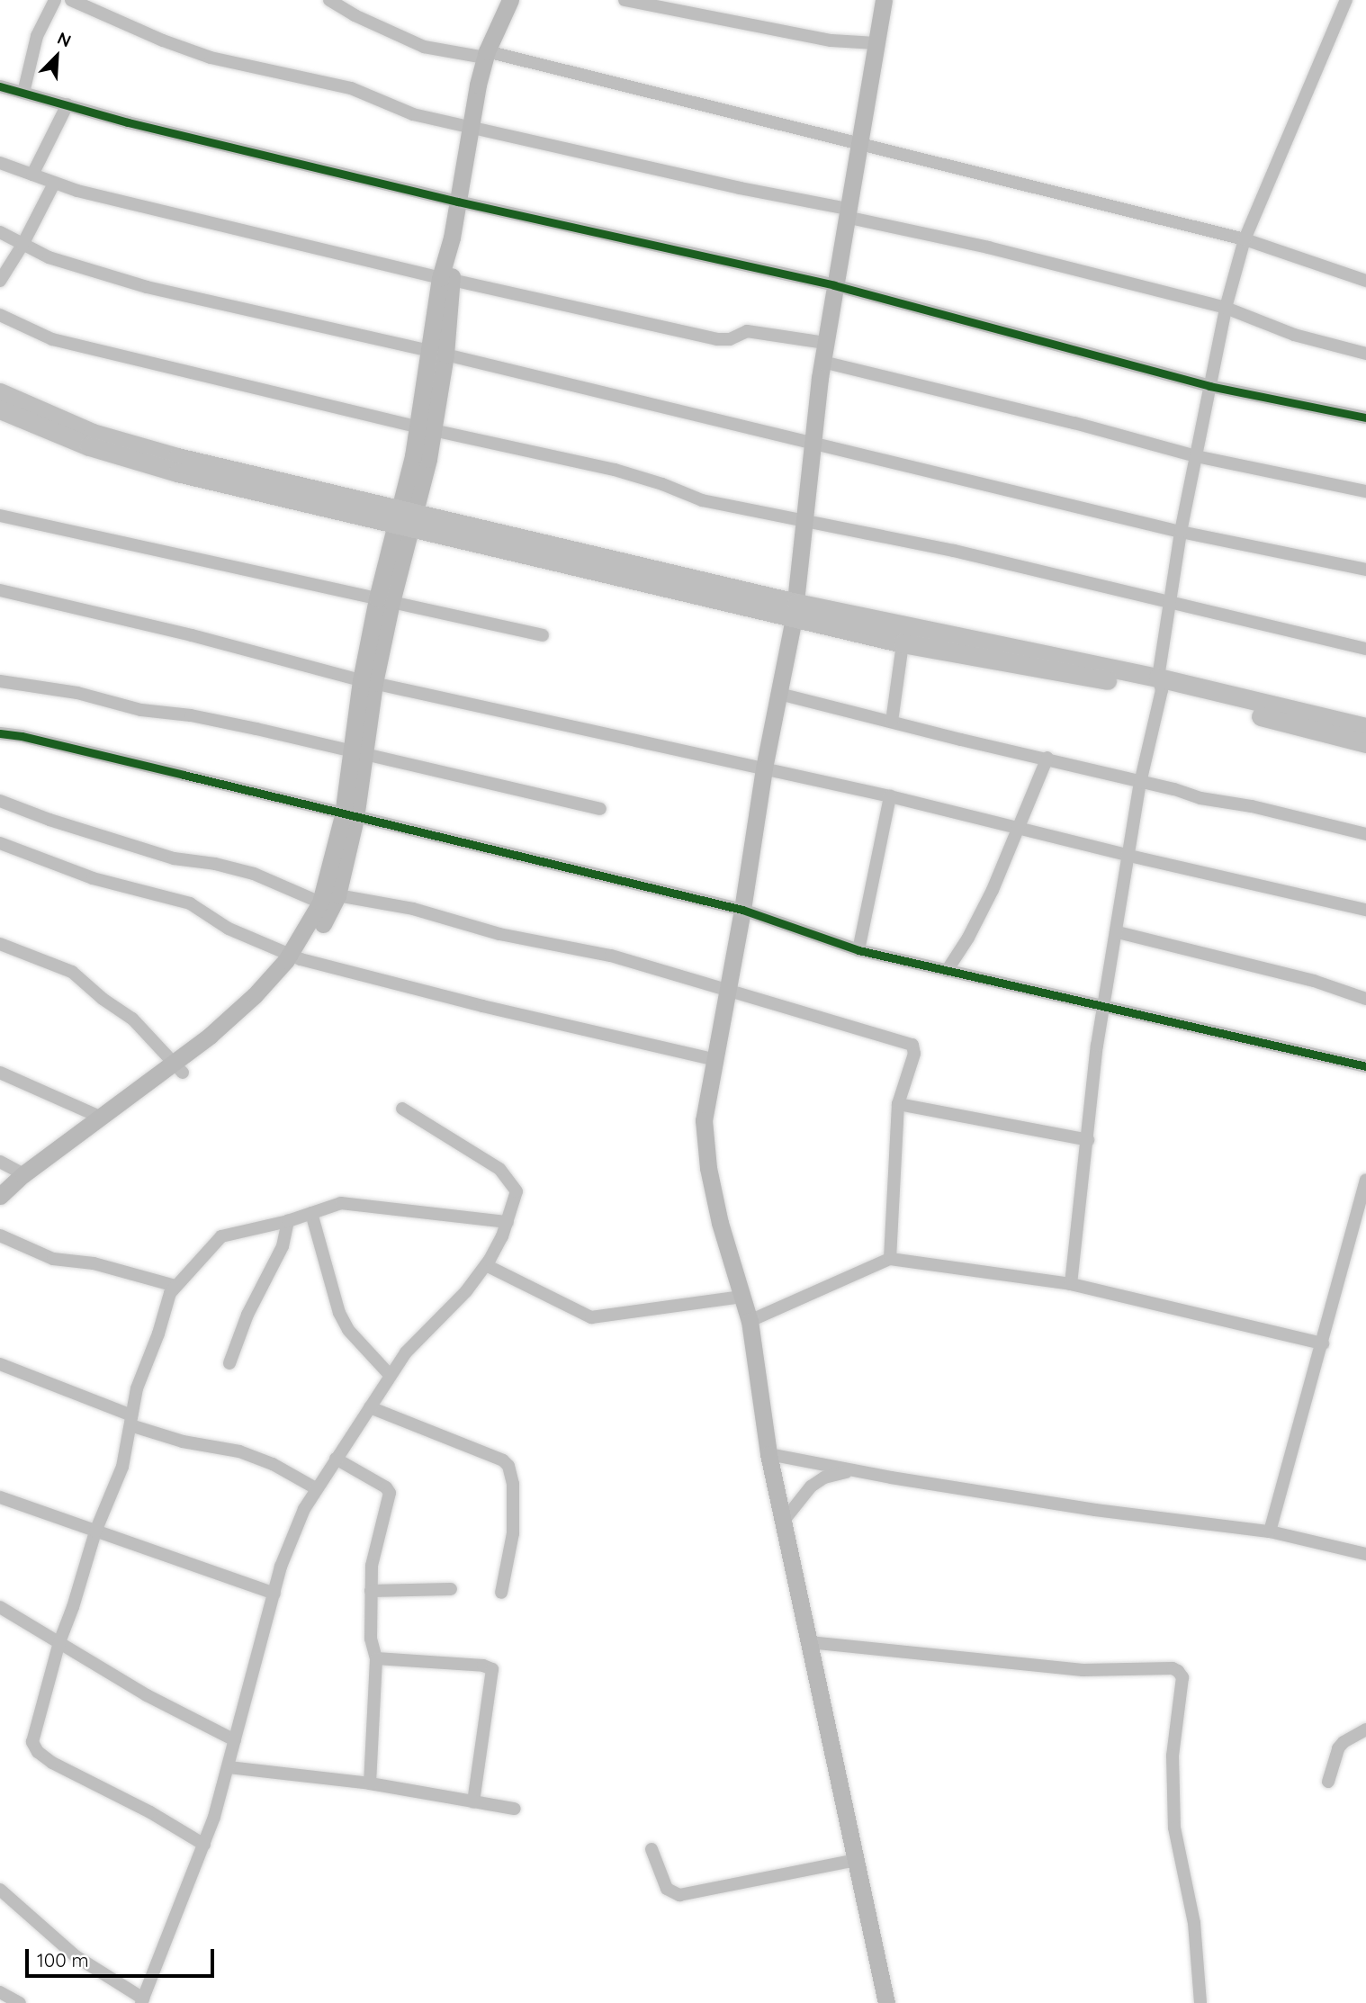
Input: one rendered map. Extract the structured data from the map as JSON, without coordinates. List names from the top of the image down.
{
  "scale_bar": "100 m",
  "north": "top right"
}
